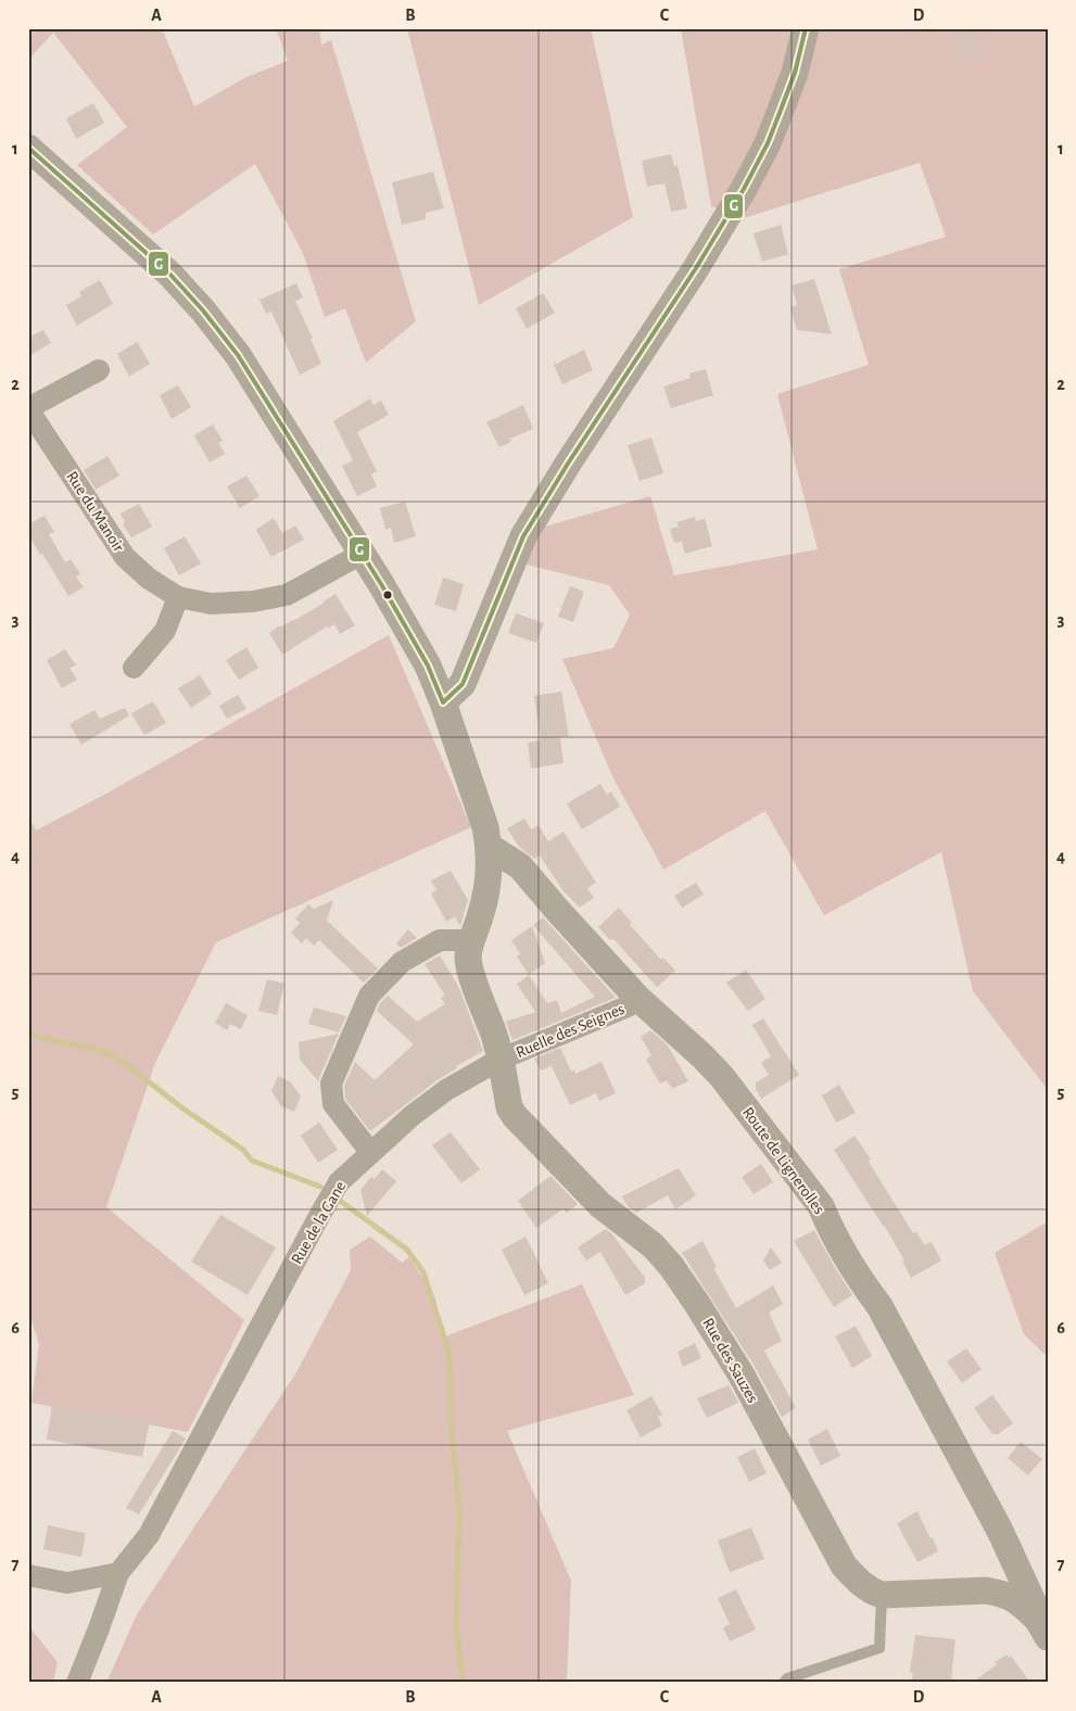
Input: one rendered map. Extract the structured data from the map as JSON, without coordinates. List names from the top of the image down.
{
  "streets": {
    "street": [
      "Rue du Manoir",
      "Ruelle des Seignes",
      "Route de Lignerolles",
      "Rue de la Gane",
      "Rue des Sauzes"
    ]
  },
  "crossings": [
    ["Ruelle des Seignes", "Route de Lignerolles"],
    ["Ruelle des Seignes", "Rue de la Gane"],
    ["Ruelle des Seignes", "Rue des Sauzes"],
    ["Rue de la Gane", "Rue des Sauzes"]
  ],
  "lines": ["transit line G"],
  "grid": {
    "columns": [
      "A",
      "B",
      "C",
      "D"
    ],
    "rows": [
      "1",
      "2",
      "3",
      "4",
      "5",
      "6",
      "7"
    ]
  }
}
